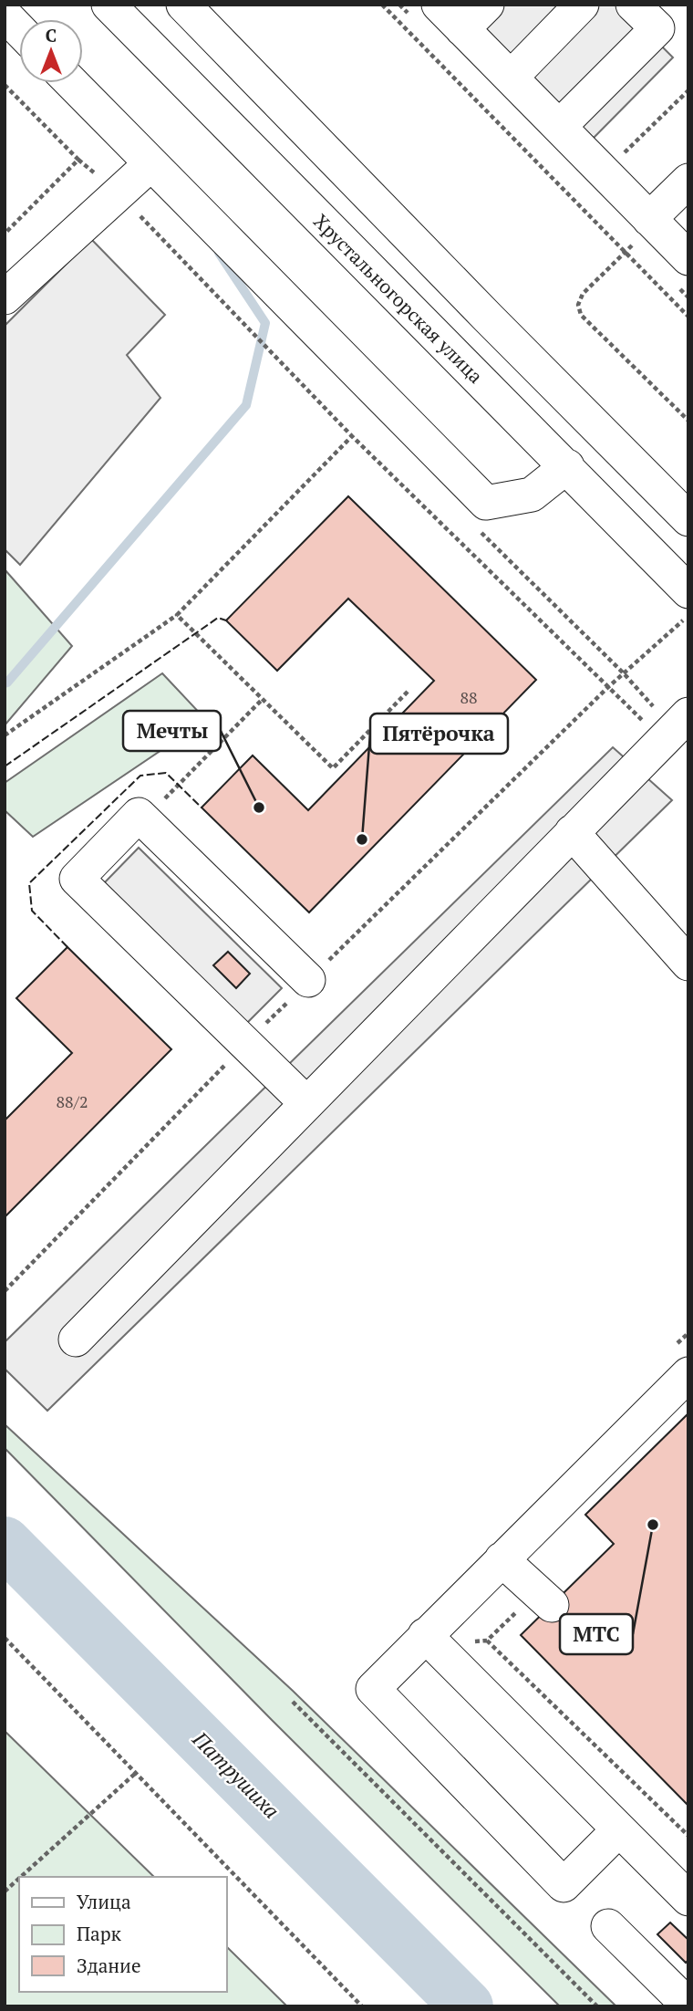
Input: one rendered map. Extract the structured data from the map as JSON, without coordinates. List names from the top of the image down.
{
  "streets": {
    "street": ["Хрустальногорская улица"]
  },
  "water": ["Патрушиха"],
  "places": ["Мечты", "Пятёрочка", "МТС"],
  "house_numbers": ["88", "88/2"],
  "legend": ["Улица", "Парк", "Здание"],
  "north": "top"
}
